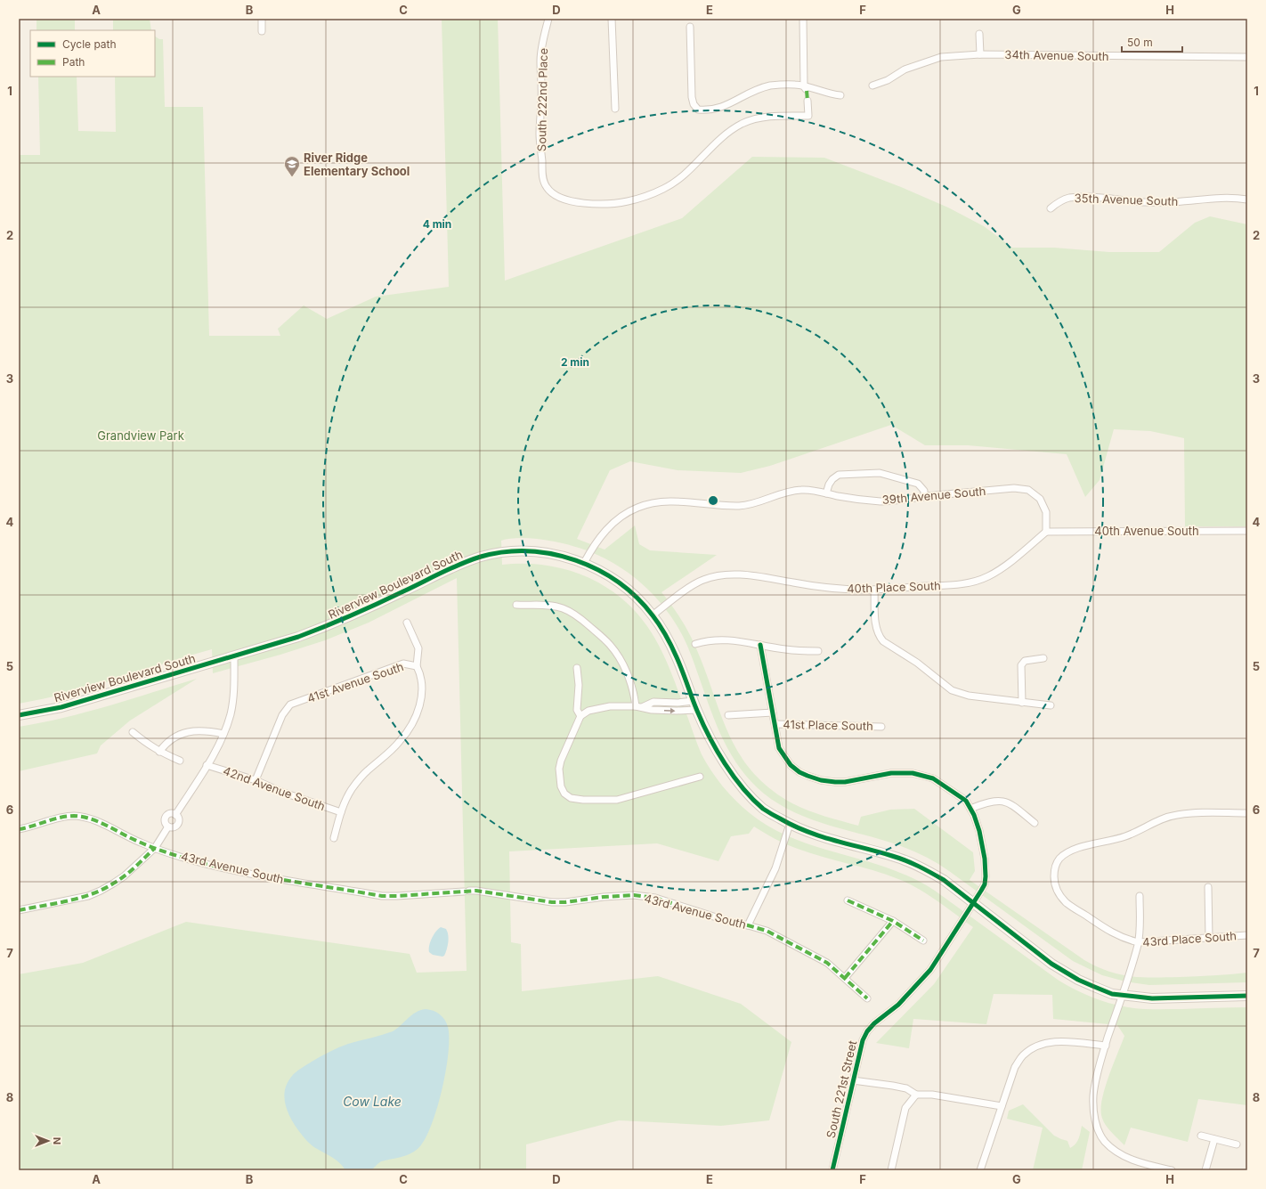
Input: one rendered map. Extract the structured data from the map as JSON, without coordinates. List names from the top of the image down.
{
  "streets": {
    "street": [
      "34th Avenue South",
      "South 222nd Place",
      "35th Avenue South",
      "39th Avenue South",
      "40th Avenue South",
      "Riverview Boulevard South",
      "40th Place South",
      "41st Avenue South",
      "41st Place South",
      "42nd Avenue South",
      "43rd Avenue South",
      "43rd Place South",
      "South 221st Street"
    ]
  },
  "crossings": [
    ["39th Avenue South", "40th Avenue South"],
    ["39th Avenue South", "Riverview Boulevard South"],
    ["39th Avenue South", "40th Place South"],
    ["40th Avenue South", "40th Place South"],
    ["Riverview Boulevard South", "40th Place South"],
    ["Riverview Boulevard South", "South 221st Street"],
    ["41st Avenue South", "42nd Avenue South"]
  ],
  "water": ["Cow Lake"],
  "parks": ["Grandview Park"],
  "places": {
    "school or university": ["River Ridge Elementary School"]
  },
  "legend": ["Cycle path", "Path"],
  "scale_bar": "50 m",
  "north": "right",
  "grid": {
    "columns": [
      "A",
      "B",
      "C",
      "D",
      "E",
      "F",
      "G",
      "H"
    ],
    "rows": [
      "1",
      "2",
      "3",
      "4",
      "5",
      "6",
      "7",
      "8"
    ]
  },
  "rings": ["4 min", "2 min"]
}
